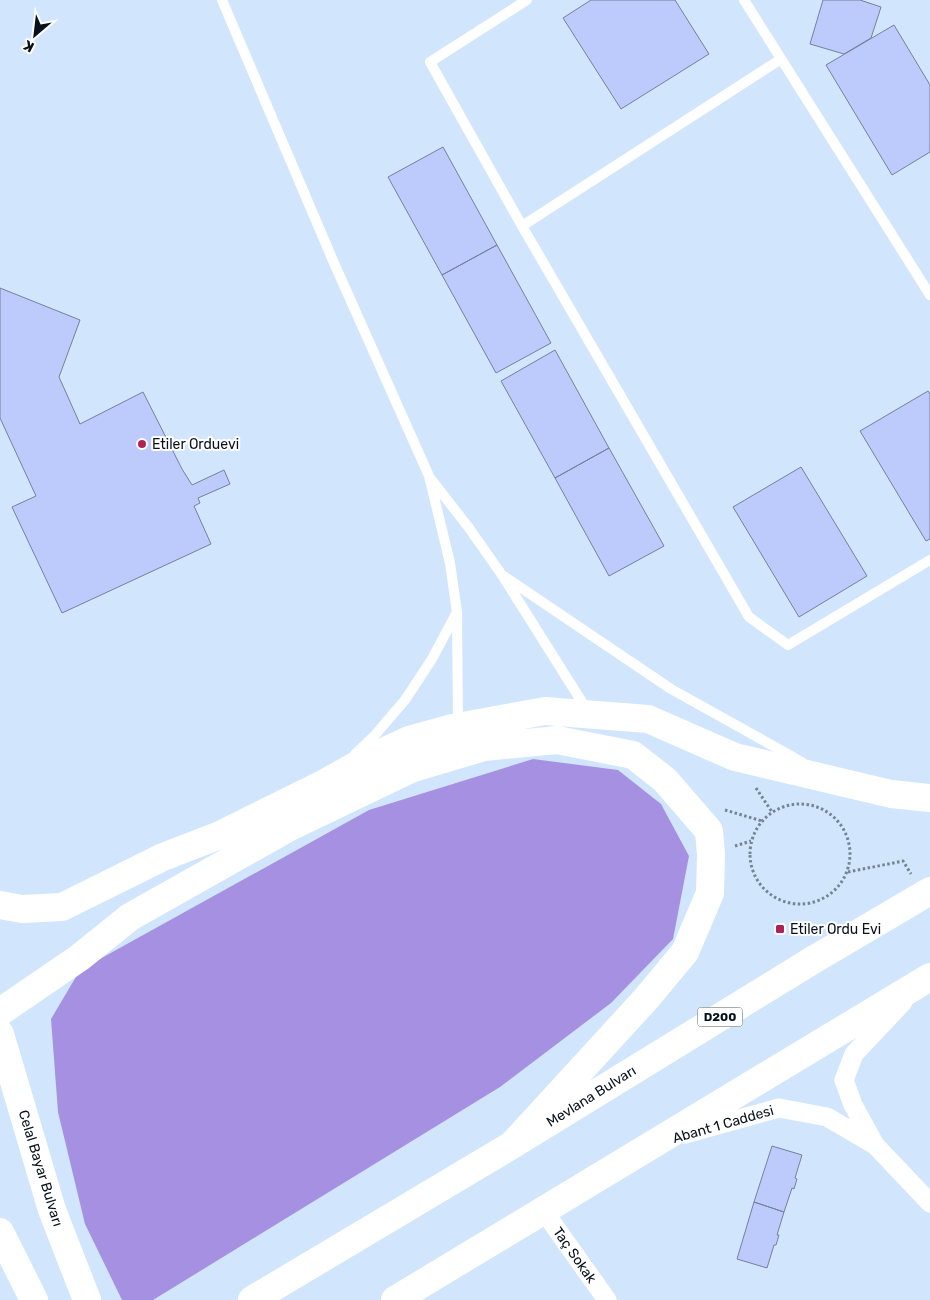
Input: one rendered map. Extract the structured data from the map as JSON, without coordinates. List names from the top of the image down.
{
  "streets": {
    "main road": ["D200", "Mevlana Bulvarı", "Celal Bayar Bulvarı"],
    "street": ["Abant 1 Caddesi", "Taç Sokak"]
  },
  "places": {
    "other": ["Etiler Orduevi"],
    "transit": ["Etiler Ordu Evi"]
  },
  "north": "bottom left"
}
